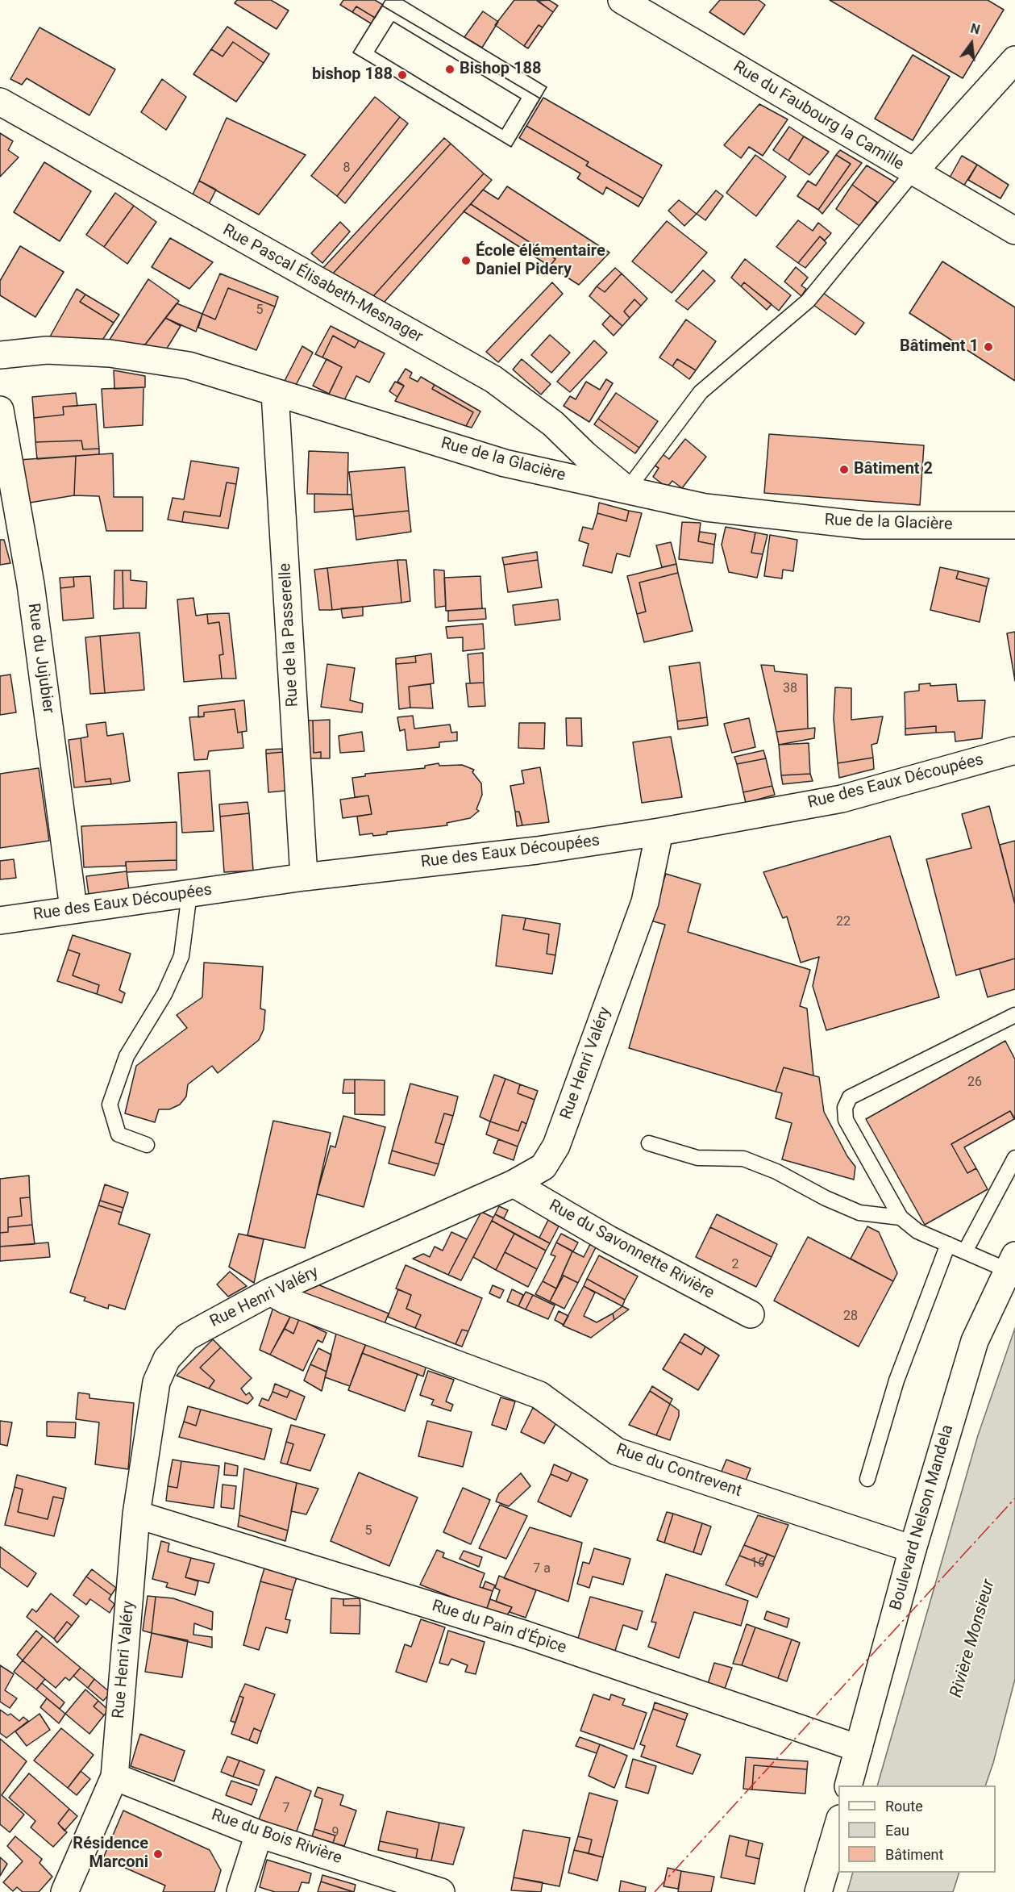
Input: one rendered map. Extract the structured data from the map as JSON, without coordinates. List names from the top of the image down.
{
  "streets": {
    "street": [
      "Rue du Faubourg la Camille",
      "Rue Pascal Élisabeth-Mesnager",
      "Rue de la Glacière",
      "Rue de la Passerelle",
      "Rue du Jujubier",
      "Rue des Eaux Découpées",
      "Rue Henri Valéry",
      "Rue du Savonnette Rivière",
      "Rue du Contrevent",
      "Boulevard Nelson Mandela",
      "Rue du Pain d'Épice",
      "Rue du Bois Rivière"
    ]
  },
  "crossings": [
    ["Rue Pascal Élisabeth-Mesnager", "Rue de la Glacière"],
    ["Rue de la Glacière", "Rue de la Passerelle"],
    ["Rue de la Passerelle", "Rue des Eaux Découpées"],
    ["Rue du Jujubier", "Rue des Eaux Découpées"],
    ["Rue des Eaux Découpées", "Rue Henri Valéry"],
    ["Rue Henri Valéry", "Rue du Savonnette Rivière"],
    ["Rue Henri Valéry", "Rue du Contrevent"],
    ["Rue Henri Valéry", "Rue du Pain d'Épice"],
    ["Rue Henri Valéry", "Rue du Bois Rivière"],
    ["Rue du Contrevent", "Boulevard Nelson Mandela"],
    ["Boulevard Nelson Mandela", "Rue du Pain d'Épice"]
  ],
  "water": ["Rivière Monsieur"],
  "places": [
    "Bishop 188",
    "bishop 188",
    "École élémentaire Daniel Pidery",
    "Bâtiment 1",
    "Bâtiment 2",
    "Résidence Marconi"
  ],
  "house_numbers": [
    "8",
    "5",
    "38",
    "22",
    "26",
    "2",
    "28",
    "5",
    "16",
    "7 a",
    "7",
    "9"
  ],
  "legend": ["Route", "Eau", "Bâtiment"],
  "north": "top"
}
